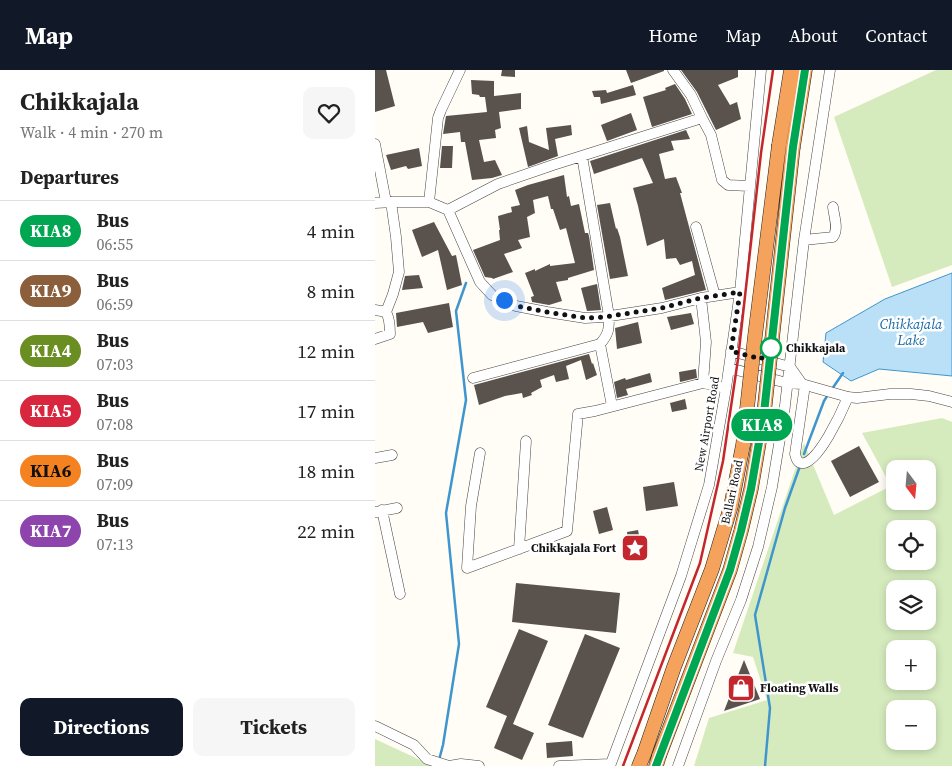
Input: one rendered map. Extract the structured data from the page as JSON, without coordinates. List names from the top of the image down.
{
  "streets": {
    "highway": ["Ballari Road"],
    "street": ["New Airport Road"]
  },
  "water": ["Chikkajala Lake"],
  "places": {
    "other": ["Chikkajala"],
    "place": ["Chikkajala Fort"],
    "shop": ["Floating Walls"]
  },
  "lines": ["bus line KIA8"],
  "north": "bottom",
  "page": {
    "header": "Map",
    "nav": [
      "Home",
      "Map",
      "About",
      "Contact"
    ],
    "heading": [
      ["Chikkajala", "Walk · 4 min · 270 m"],
      "Departures"
    ],
    "on_map": "KIA8",
    "list": [
      {
        "mark": "KIA8",
        "name": "Bus",
        "note": "06:55",
        "value": "4 min"
      },
      {
        "mark": "KIA9",
        "name": "Bus",
        "note": "06:59",
        "value": "8 min"
      },
      {
        "mark": "KIA4",
        "name": "Bus",
        "note": "07:03",
        "value": "12 min"
      },
      {
        "mark": "KIA5",
        "name": "Bus",
        "note": "07:08",
        "value": "17 min"
      },
      {
        "mark": "KIA6",
        "name": "Bus",
        "note": "07:09",
        "value": "18 min"
      },
      {
        "mark": "KIA7",
        "name": "Bus",
        "note": "07:13",
        "value": "22 min"
      }
    ],
    "map_buttons": ["+", "−"],
    "buttons": ["Directions", "Tickets"]
  }
}
